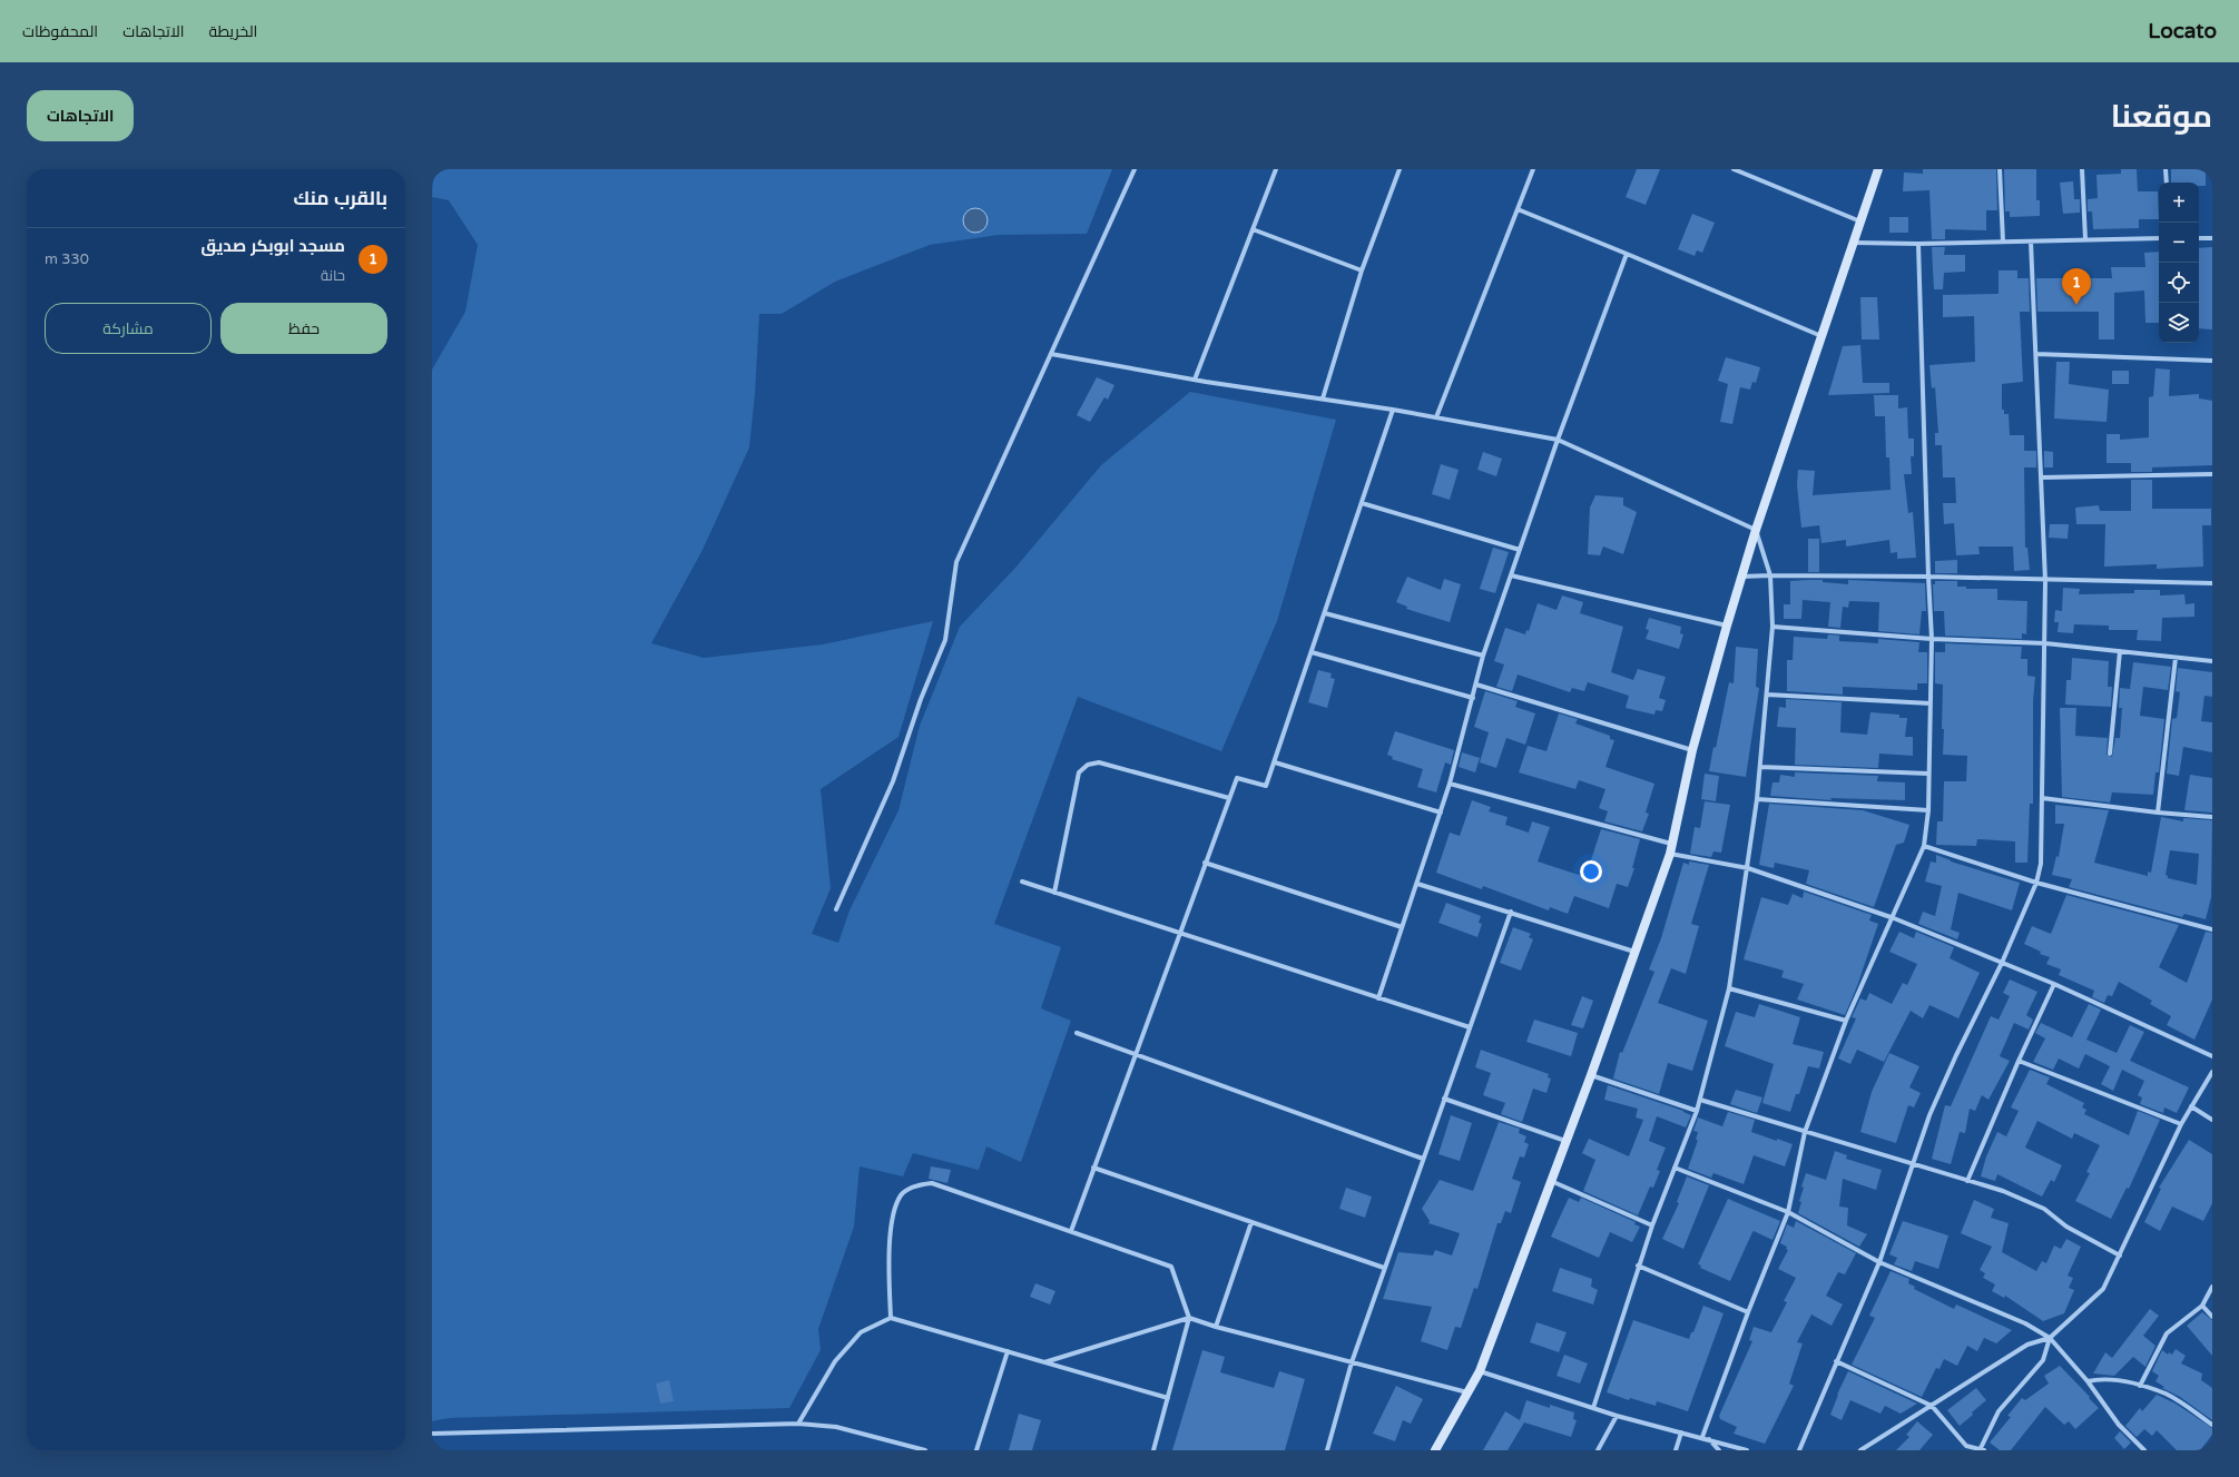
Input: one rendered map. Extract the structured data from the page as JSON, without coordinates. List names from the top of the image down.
{
  "page": {
    "header": "Locato",
    "nav": ["الخريطة", "الاتجاهات", "المحفوظات"],
    "title": "موقعنا",
    "buttons": [
      "الاتجاهات",
      ["حفظ", "مشاركة"]
    ],
    "heading": "بالقرب منك",
    "map_buttons": ["+", "−"],
    "list": [
      {
        "mark": "1",
        "name": "مسجد ابوبكر صديق",
        "note": "حانة",
        "value": "330 m"
      }
    ],
    "pins": "1"
  }
}
